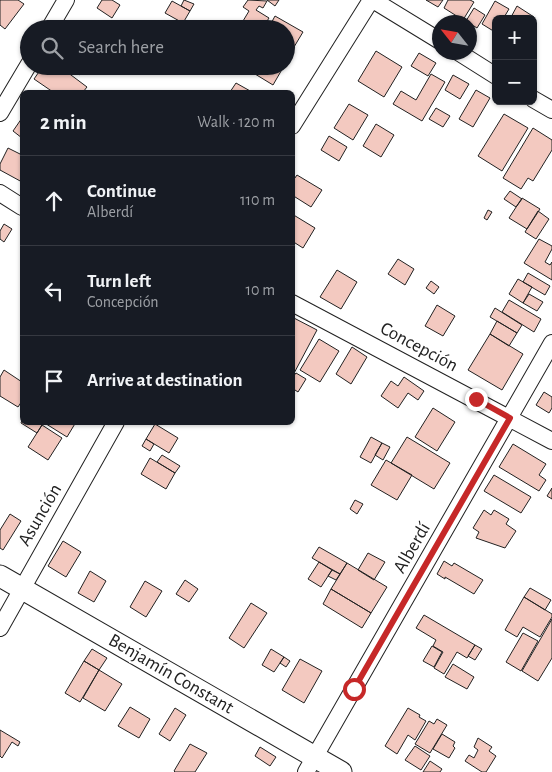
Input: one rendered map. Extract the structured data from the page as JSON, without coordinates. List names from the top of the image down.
{
  "streets": {
    "street": [
      "Concepción",
      "Asunción",
      "Alberdí",
      "Benjamín Constant"
    ]
  },
  "crossings": [
    ["Concepción", "Alberdí"],
    ["Asunción", "Benjamín Constant"],
    ["Alberdí", "Benjamín Constant"]
  ],
  "north": "top left",
  "page": {
    "map_buttons": ["+", "−"],
    "search": "Search here",
    "heading": ["2 min", "Walk · 120 m"],
    "list": [
      ["Continue", "Alberdí", "110 m"],
      ["Turn left", "Concepción", "10 m"],
      "Arrive at destination"
    ]
  }
}
